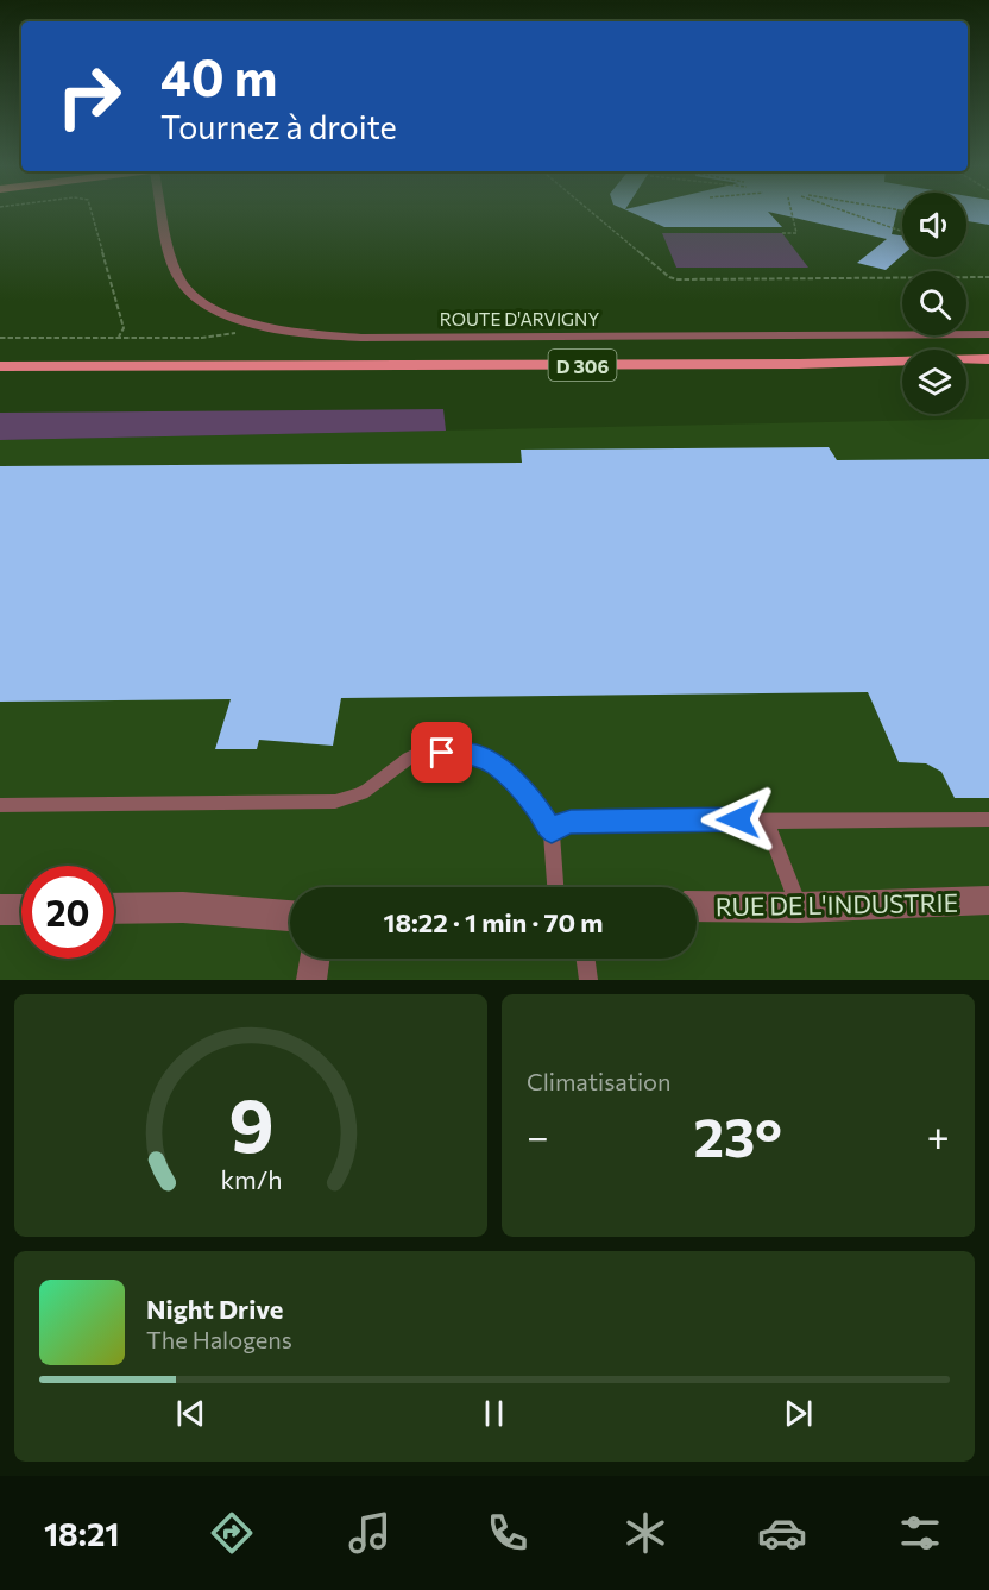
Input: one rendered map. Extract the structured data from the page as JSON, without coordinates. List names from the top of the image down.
{
  "streets": {
    "main road": ["D 306"],
    "street": ["ROUTE D'ARVIGNY", "RUE DE L'INDUSTRIE"]
  },
  "page": {
    "turn": ["40 m", "Tournez à droite"],
    "limit": "20",
    "trip": "18:22 · 1 min · 70 m",
    "tile": "Climatisation",
    "heat": ["−", "23°", "+"],
    "song": ["Night Drive", "The Halogens"],
    "tabs": "18:21",
    "gauge": ["9", "km/h"]
  }
}
